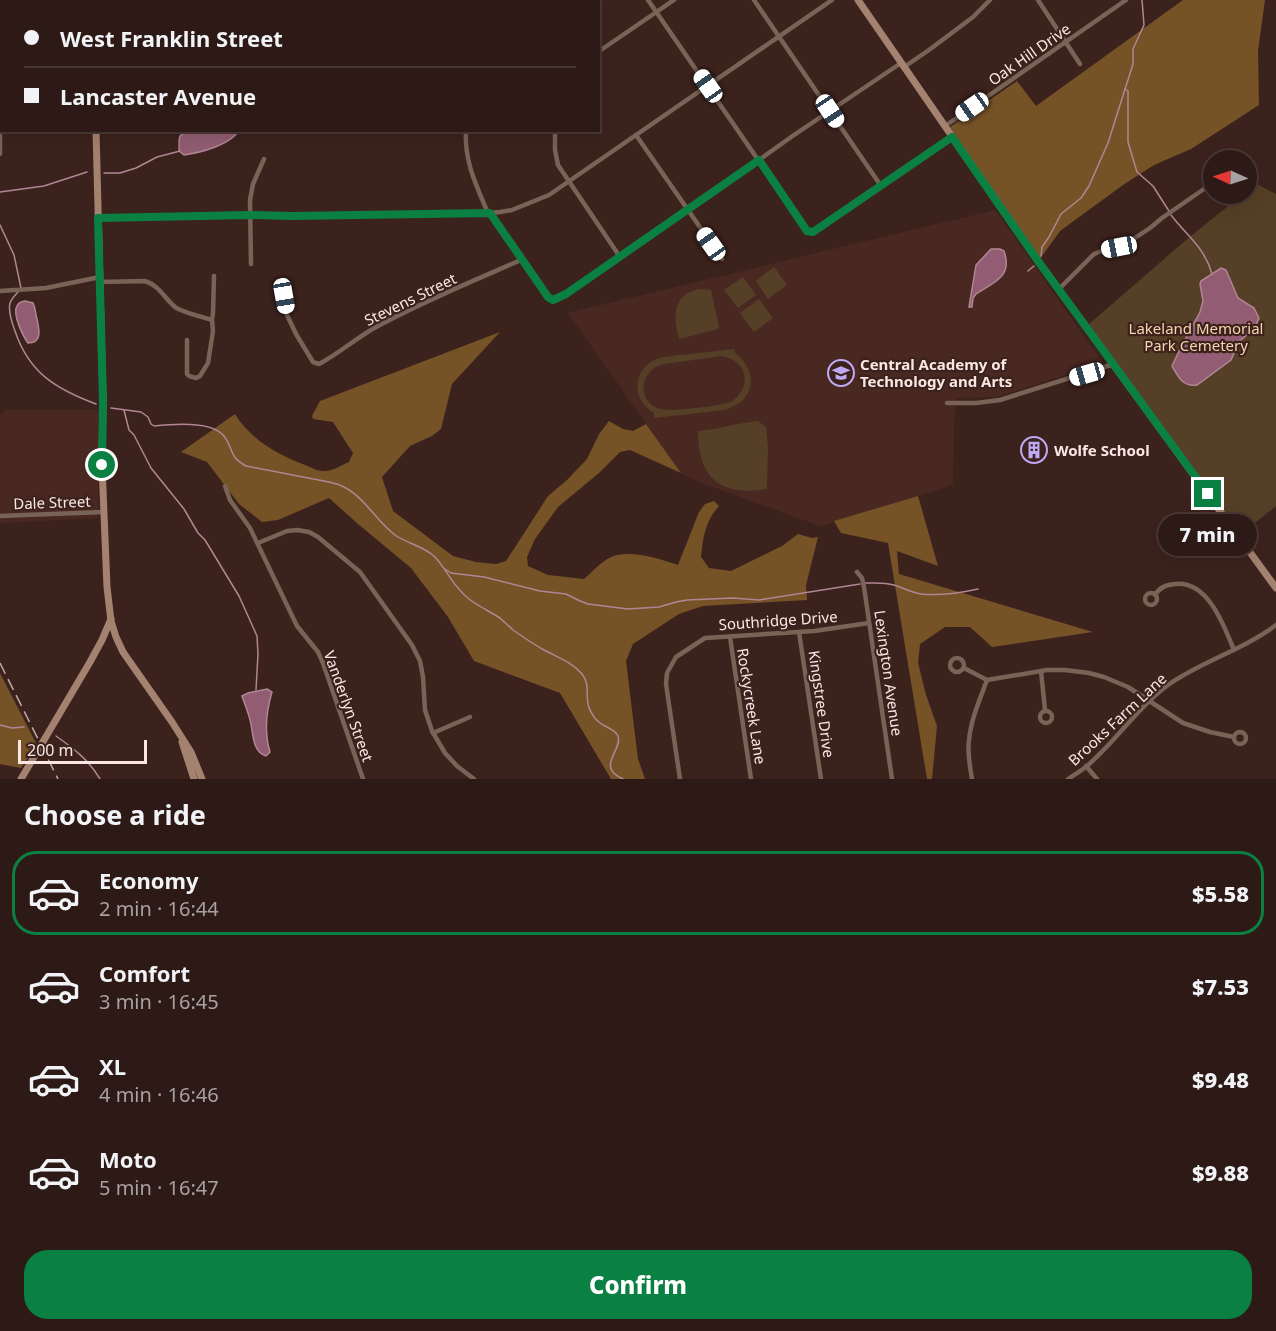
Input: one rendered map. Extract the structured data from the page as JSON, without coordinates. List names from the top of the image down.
{
  "streets": {
    "street": [
      "Oak Hill Drive",
      "Stevens Street",
      "Dale Street",
      "Southridge Drive",
      "Lexington Avenue",
      "Kingstree Drive",
      "Vanderlyn Street",
      "Rockycreek Lane",
      "Brooks Farm Lane"
    ]
  },
  "crossings": [
    ["Southridge Drive", "Lexington Avenue"],
    ["Southridge Drive", "Kingstree Drive"],
    ["Southridge Drive", "Rockycreek Lane"]
  ],
  "parks": ["Lakeland Memorial Park Cemetery"],
  "places": {
    "school or university": ["Central Academy of Technology and Arts"],
    "building": ["Wolfe School"]
  },
  "scale_bar": "200 m",
  "north": "left",
  "page": {
    "banner": ["West Franklin Street", "Lancaster Avenue"],
    "bubble": "7 min",
    "scale": "200 m",
    "heading": "Choose a ride",
    "list": [
      {
        "name": "Economy",
        "note": "2 min · 16:44",
        "value": "$5.58"
      },
      {
        "name": "Comfort",
        "note": "3 min · 16:45",
        "value": "$7.53"
      },
      {
        "name": "XL",
        "note": "4 min · 16:46",
        "value": "$9.48"
      },
      {
        "name": "Moto",
        "note": "5 min · 16:47",
        "value": "$9.88"
      }
    ],
    "buttons": "Confirm"
  }
}
